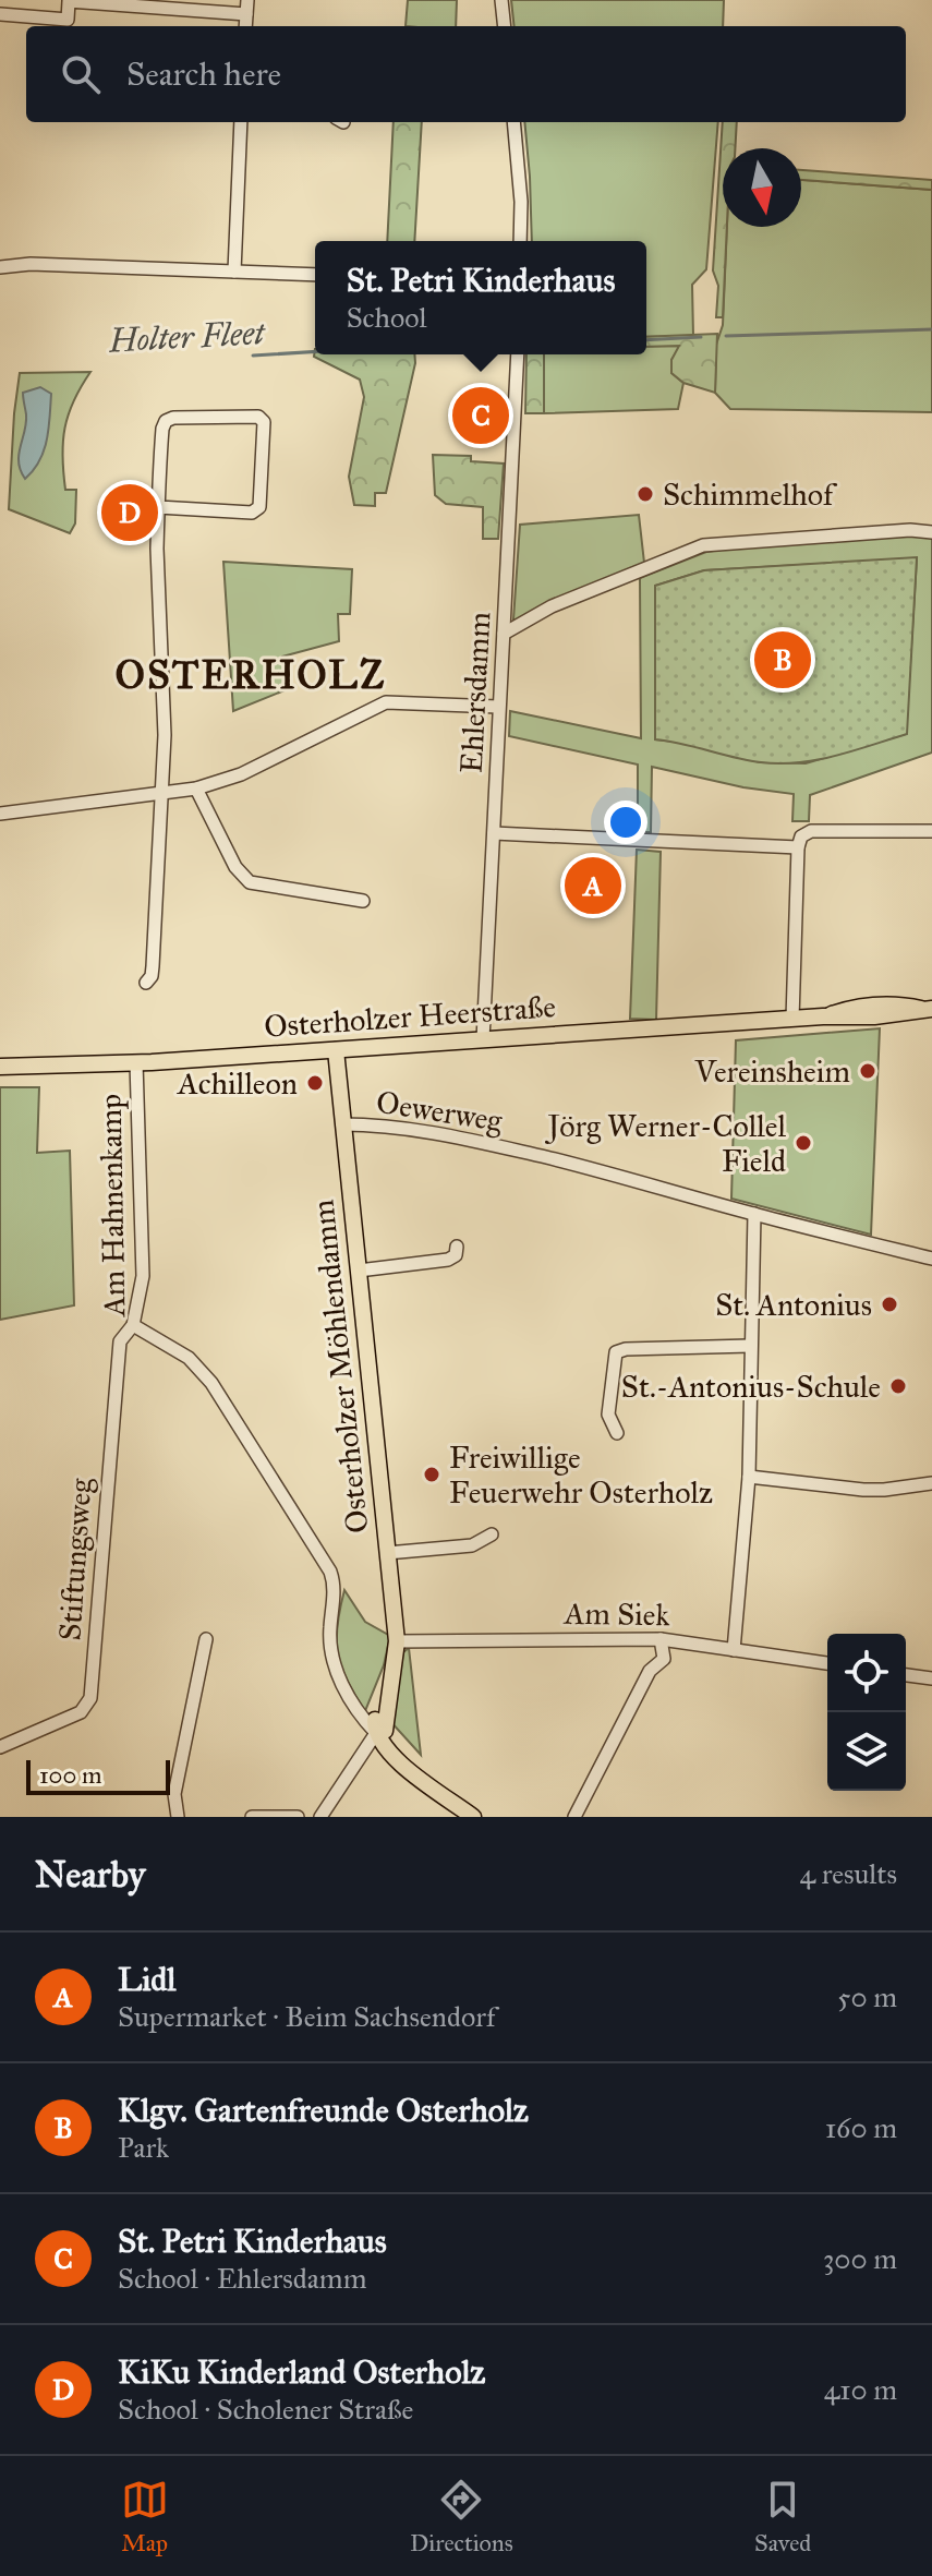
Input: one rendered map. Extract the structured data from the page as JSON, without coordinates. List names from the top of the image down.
{
  "streets": {
    "main road": ["Osterholzer Heerstraße", "Osterholzer Möhlendamm"],
    "street": [
      "Ehlersdamm",
      "Oewerweg",
      "Am Hahnenkamp",
      "Stiftungsweg",
      "Am Siek"
    ]
  },
  "crossings": [
    ["Ehlersdamm", "Osterholzer Heerstraße"],
    ["Osterholzer Heerstraße", "Am Hahnenkamp"],
    ["Osterholzer Heerstraße", "Osterholzer Möhlendamm"],
    ["Oewerweg", "Osterholzer Möhlendamm"],
    ["Am Hahnenkamp", "Osterholzer Möhlendamm"],
    ["Am Hahnenkamp", "Stiftungsweg"],
    ["Osterholzer Möhlendamm", "Am Siek"]
  ],
  "districts": ["OSTERHOLZ"],
  "water": ["Holter Fleet"],
  "places": [
    "Schimmelhof",
    "Vereinsheim",
    "Achilleon",
    "Jörg Werner-Collel Field",
    "St. Antonius",
    "St.-Antonius-Schule",
    "Freiwillige Feuerwehr Osterholz"
  ],
  "scale_bar": "100 m",
  "north": "bottom",
  "page": {
    "search": "Search here",
    "popup": ["St. Petri Kinderhaus", "School"],
    "pins": [
      "C",
      "D",
      "B",
      "A"
    ],
    "scale": "100 m",
    "heading": ["Nearby", "4 results"],
    "list": [
      {
        "mark": "A",
        "name": "Lidl",
        "note": "Supermarket · Beim Sachsendorf",
        "value": "50 m"
      },
      {
        "mark": "B",
        "name": "Klgv. Gartenfreunde Osterholz",
        "note": "Park",
        "value": "160 m"
      },
      {
        "mark": "C",
        "name": "St. Petri Kinderhaus",
        "note": "School · Ehlersdamm",
        "value": "300 m"
      },
      {
        "mark": "D",
        "name": "KiKu Kinderland Osterholz",
        "note": "School · Scholener Straße",
        "value": "410 m"
      }
    ],
    "nav": ["Map", "Directions", "Saved"]
  }
}
